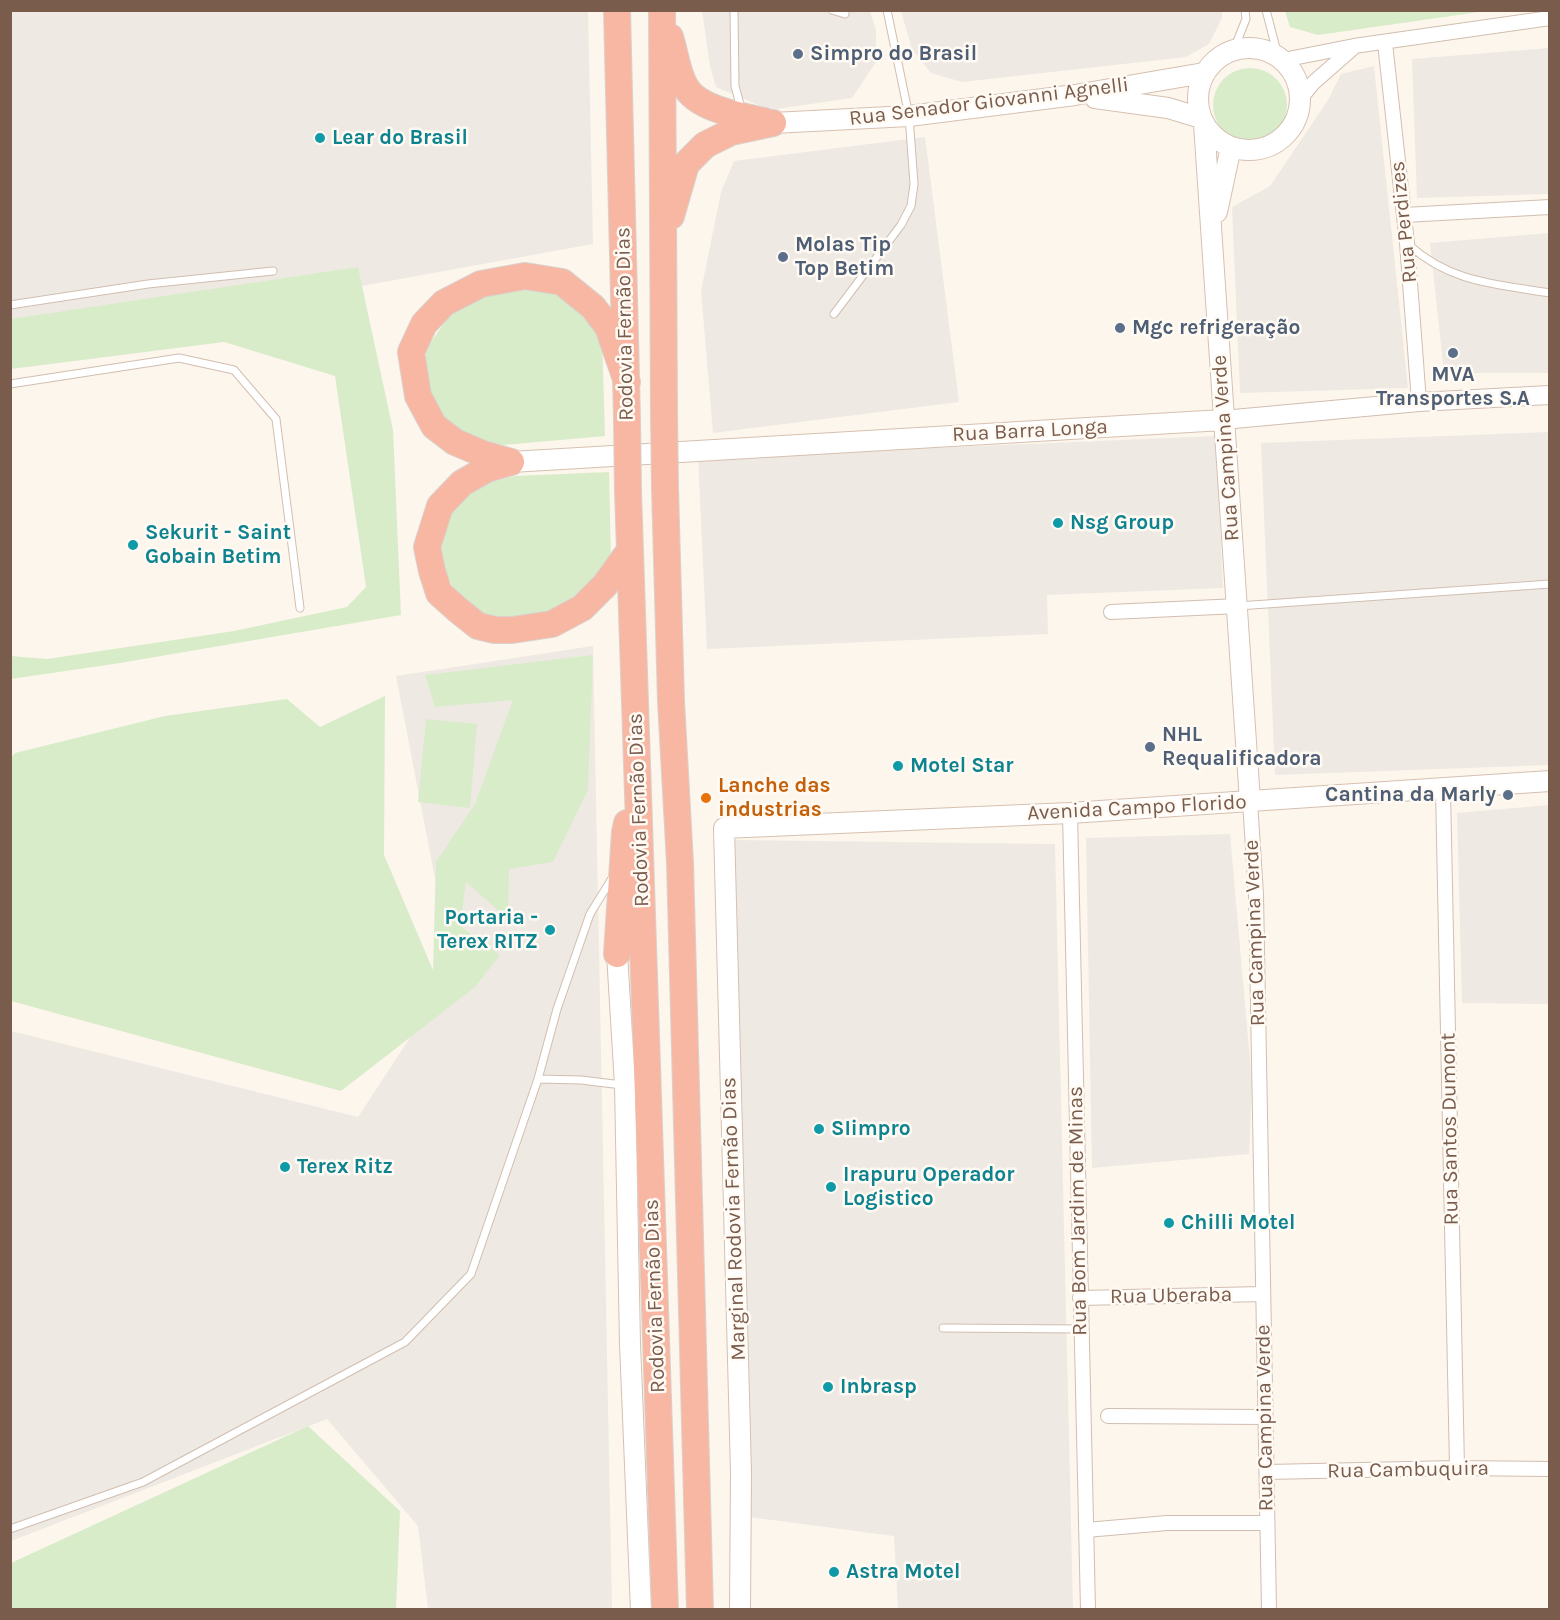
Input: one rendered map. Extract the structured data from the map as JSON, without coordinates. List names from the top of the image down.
{
  "streets": {
    "highway": ["Rodovia Fernão Dias"],
    "main road": [
      "Rua Senador Giovanni Agnelli",
      "Rua Barra Longa",
      "Rua Campina Verde",
      "Avenida Campo Florido",
      "Marginal Rodovia Fernão Dias"
    ],
    "street": [
      "Rua Perdizes",
      "Rua Santos Dumont",
      "Rua Bom Jardim de Minas",
      "Rua Uberaba",
      "Rua Cambuquira"
    ]
  },
  "crossings": [
    ["Rua Senador Giovanni Agnelli", "Rua Campina Verde"],
    ["Rua Perdizes", "Rua Barra Longa"],
    ["Rua Barra Longa", "Rua Campina Verde"],
    ["Rua Campina Verde", "Avenida Campo Florido"],
    ["Rua Campina Verde", "Rua Uberaba"],
    ["Rua Campina Verde", "Rua Cambuquira"],
    ["Avenida Campo Florido", "Rua Santos Dumont"],
    ["Avenida Campo Florido", "Rua Bom Jardim de Minas"],
    ["Avenida Campo Florido", "Marginal Rodovia Fernão Dias"],
    ["Rua Santos Dumont", "Rua Cambuquira"],
    ["Rua Bom Jardim de Minas", "Rua Uberaba"]
  ],
  "places": [
    "Simpro do Brasil",
    "Lear do Brasil",
    "Molas Tip Top Betim",
    "Mgc refrigeração",
    "MVA Transportes S.A",
    "Nsg Group",
    "Sekurit - Saint Gobain Betim",
    "NHL Requalificadora",
    "Motel Star",
    "Cantina da Marly",
    "Lanche das industrias",
    "Portaria - Terex RITZ",
    "SIimpro",
    "Terex Ritz",
    "Irapuru Operador Logistico",
    "Chilli Motel",
    "Inbrasp",
    "Astra Motel"
  ]
}
